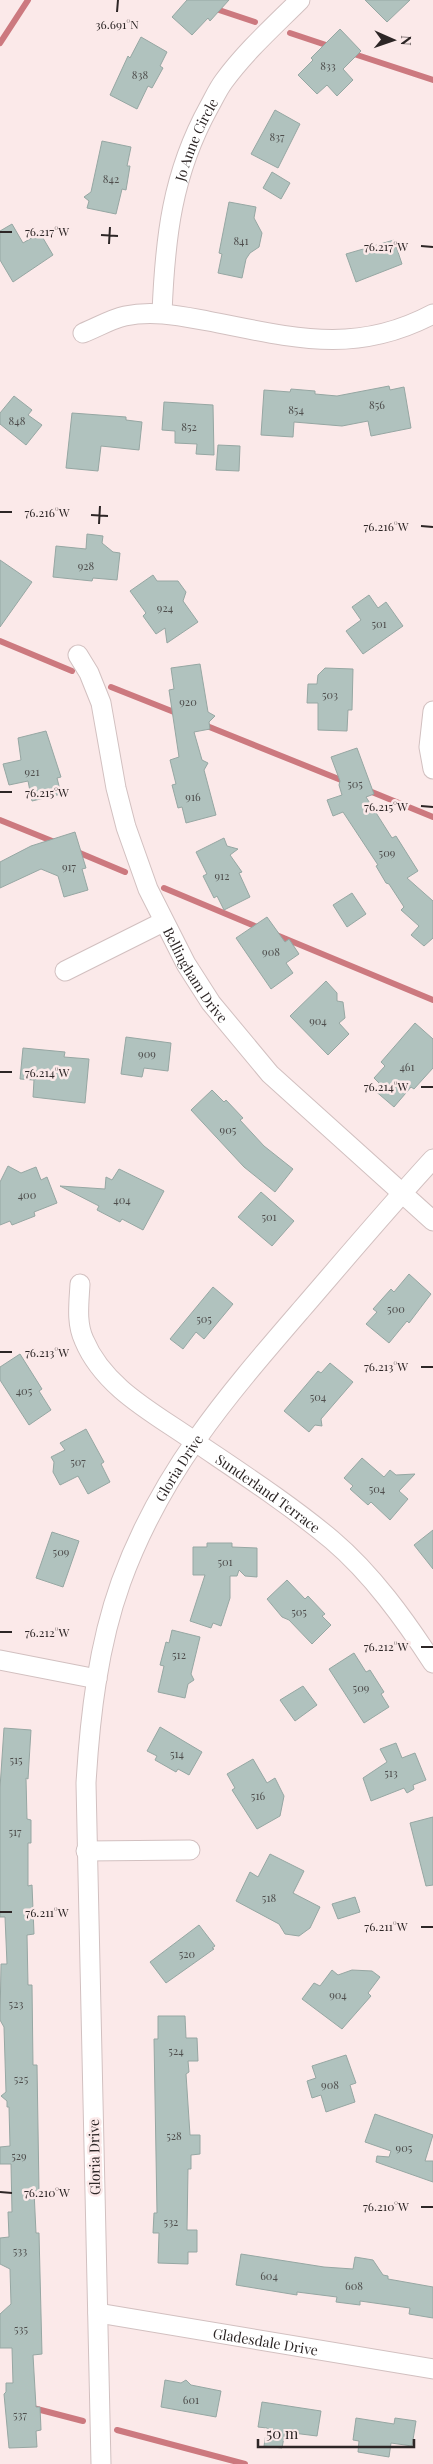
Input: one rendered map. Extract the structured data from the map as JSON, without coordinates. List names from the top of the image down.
{
  "streets": {
    "street": [
      "Jo Anne Circle",
      "Bellingham Drive",
      "Gloria Drive",
      "Sunderland Terrace",
      "Gladesdale Drive"
    ]
  },
  "crossings": [
    ["Bellingham Drive", "Gloria Drive"],
    ["Gloria Drive", "Sunderland Terrace"],
    ["Gloria Drive", "Gladesdale Drive"]
  ],
  "house_numbers": [
    "833",
    "838",
    "837",
    "842",
    "841",
    "856",
    "854",
    "848",
    "852",
    "928",
    "924",
    "501",
    "503",
    "920",
    "921",
    "505",
    "916",
    "509",
    "917",
    "912",
    "908",
    "904",
    "909",
    "461",
    "905",
    "400",
    "404",
    "501",
    "500",
    "505",
    "405",
    "504",
    "507",
    "504",
    "509",
    "501",
    "505",
    "512",
    "509",
    "514",
    "515",
    "513",
    "516",
    "517",
    "518",
    "520",
    "904",
    "523",
    "524",
    "525",
    "908",
    "528",
    "905",
    "529",
    "532",
    "533",
    "604",
    "608",
    "535",
    "601",
    "537"
  ],
  "scale_bar": "50 m",
  "north": "right",
  "coordinates": [
    "36.691°N",
    "76.217°W",
    "76.216°W",
    "76.215°W",
    "76.214°W",
    "76.213°W",
    "76.212°W",
    "76.211°W",
    "76.210°W"
  ]
}
